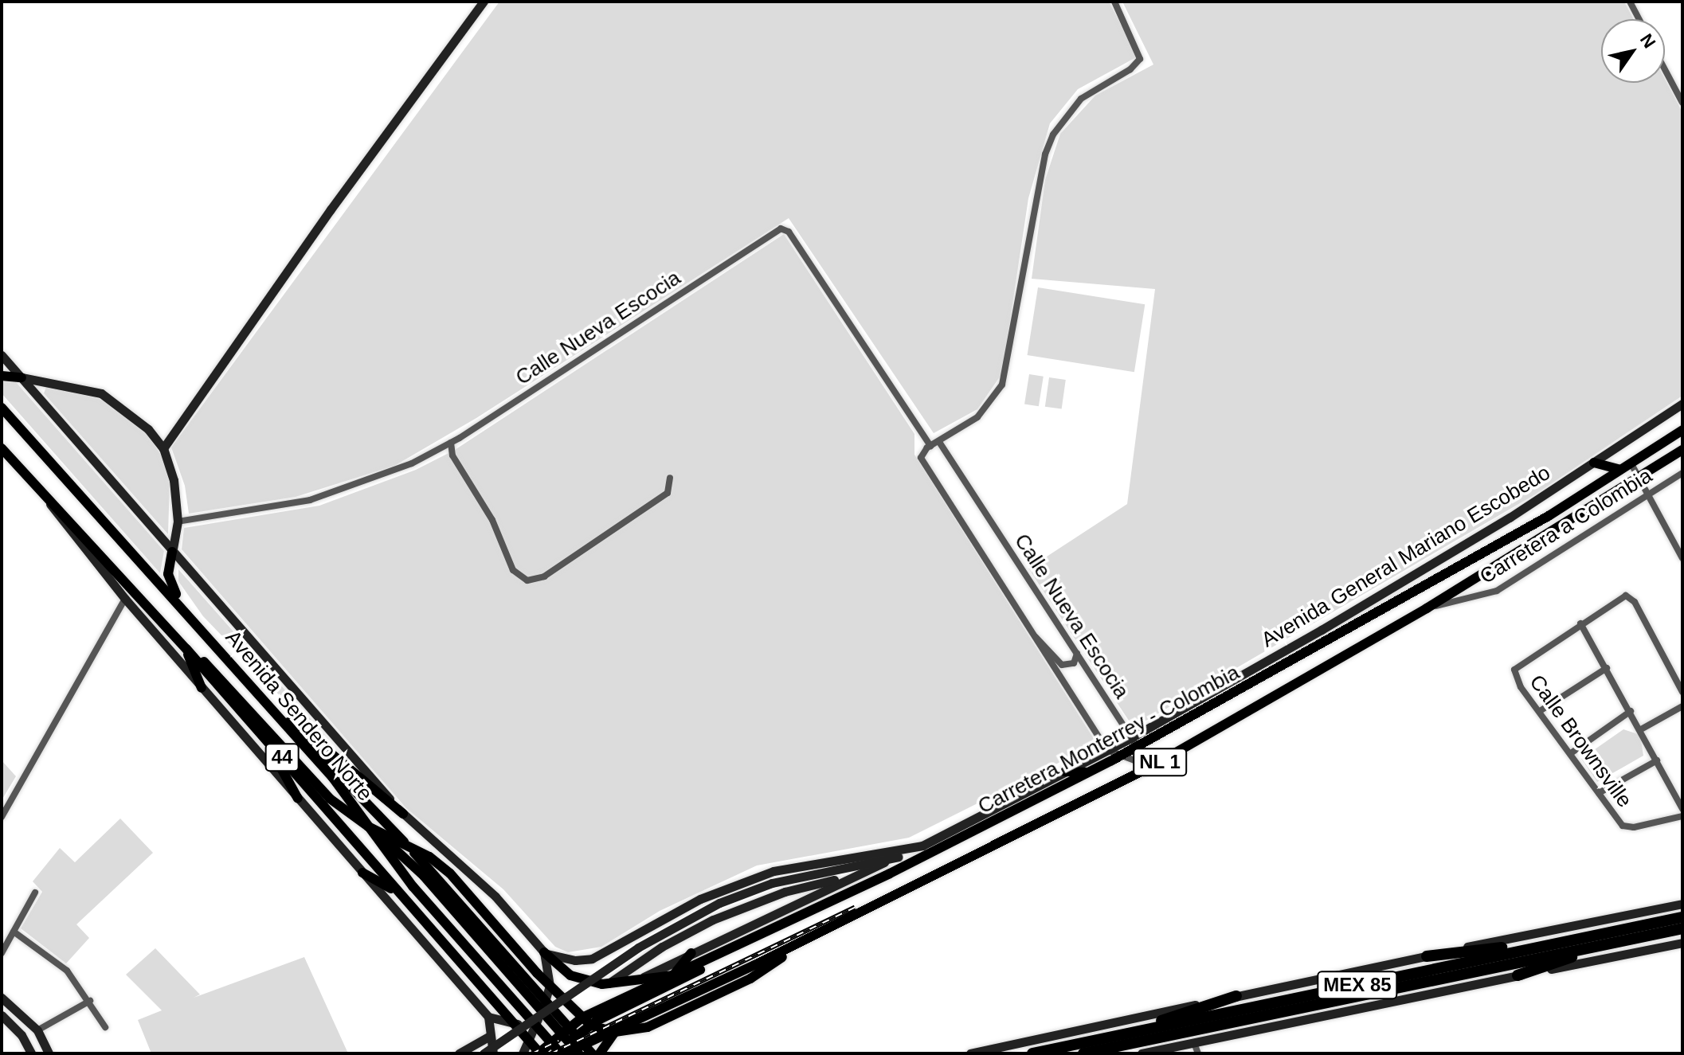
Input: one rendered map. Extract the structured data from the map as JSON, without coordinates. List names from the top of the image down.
{
  "streets": {
    "highway": ["MEX 85"],
    "main road": [
      "Avenida Sendero Norte",
      "Carretera Monterrey - Colombia",
      "44",
      "NL 1"
    ],
    "street": [
      "Calle Nueva Escocia",
      "Carretera a Colombia",
      "Avenida General Mariano Escobedo",
      "Calle Brownsville"
    ]
  },
  "crossings": [
    ["Calle Nueva Escocia", "Avenida General Mariano Escobedo"],
    ["Calle Nueva Escocia", "Carretera Monterrey - Colombia"],
    ["Carretera a Colombia", "Carretera Monterrey - Colombia"],
    ["Avenida General Mariano Escobedo", "Carretera Monterrey - Colombia"],
    ["Avenida Sendero Norte", "Carretera Monterrey - Colombia"]
  ],
  "north": "top right"
}
